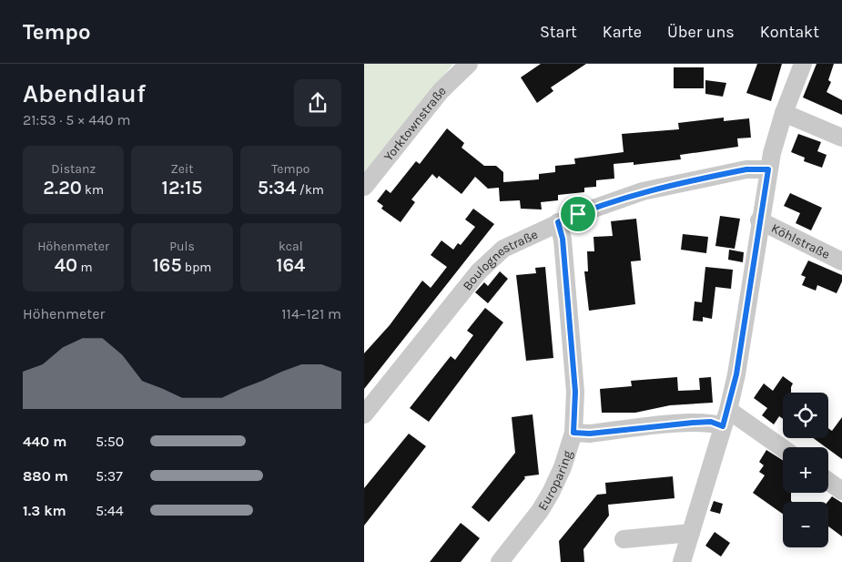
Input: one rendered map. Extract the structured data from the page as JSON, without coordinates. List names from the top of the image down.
{
  "streets": {
    "street": [
      "Yorktownstraße",
      "Köhlstraße",
      "Boulognestraße",
      "Europaring"
    ]
  },
  "crossings": [
    ["Boulognestraße", "Europaring"]
  ],
  "page": {
    "header": "Tempo",
    "nav": [
      "Start",
      "Karte",
      "Über uns",
      "Kontakt"
    ],
    "heading": ["Abendlauf", "21:53 · 5 × 440 m"],
    "stats": [
      ["Distanz", "2.20 km"],
      ["Zeit", "12:15"],
      ["Tempo", "5:34 /km"],
      ["Höhenmeter", "40 m"],
      ["Puls", "165 bpm"],
      ["kcal", "164"]
    ],
    "chart": ["Höhenmeter", "114–121 m"],
    "map_buttons": ["+", "−"],
    "list": [
      {
        "name": "440 m",
        "note": "5:50"
      },
      {
        "name": "880 m",
        "note": "5:37"
      },
      {
        "name": "1.3 km",
        "note": "5:44"
      }
    ]
  }
}
